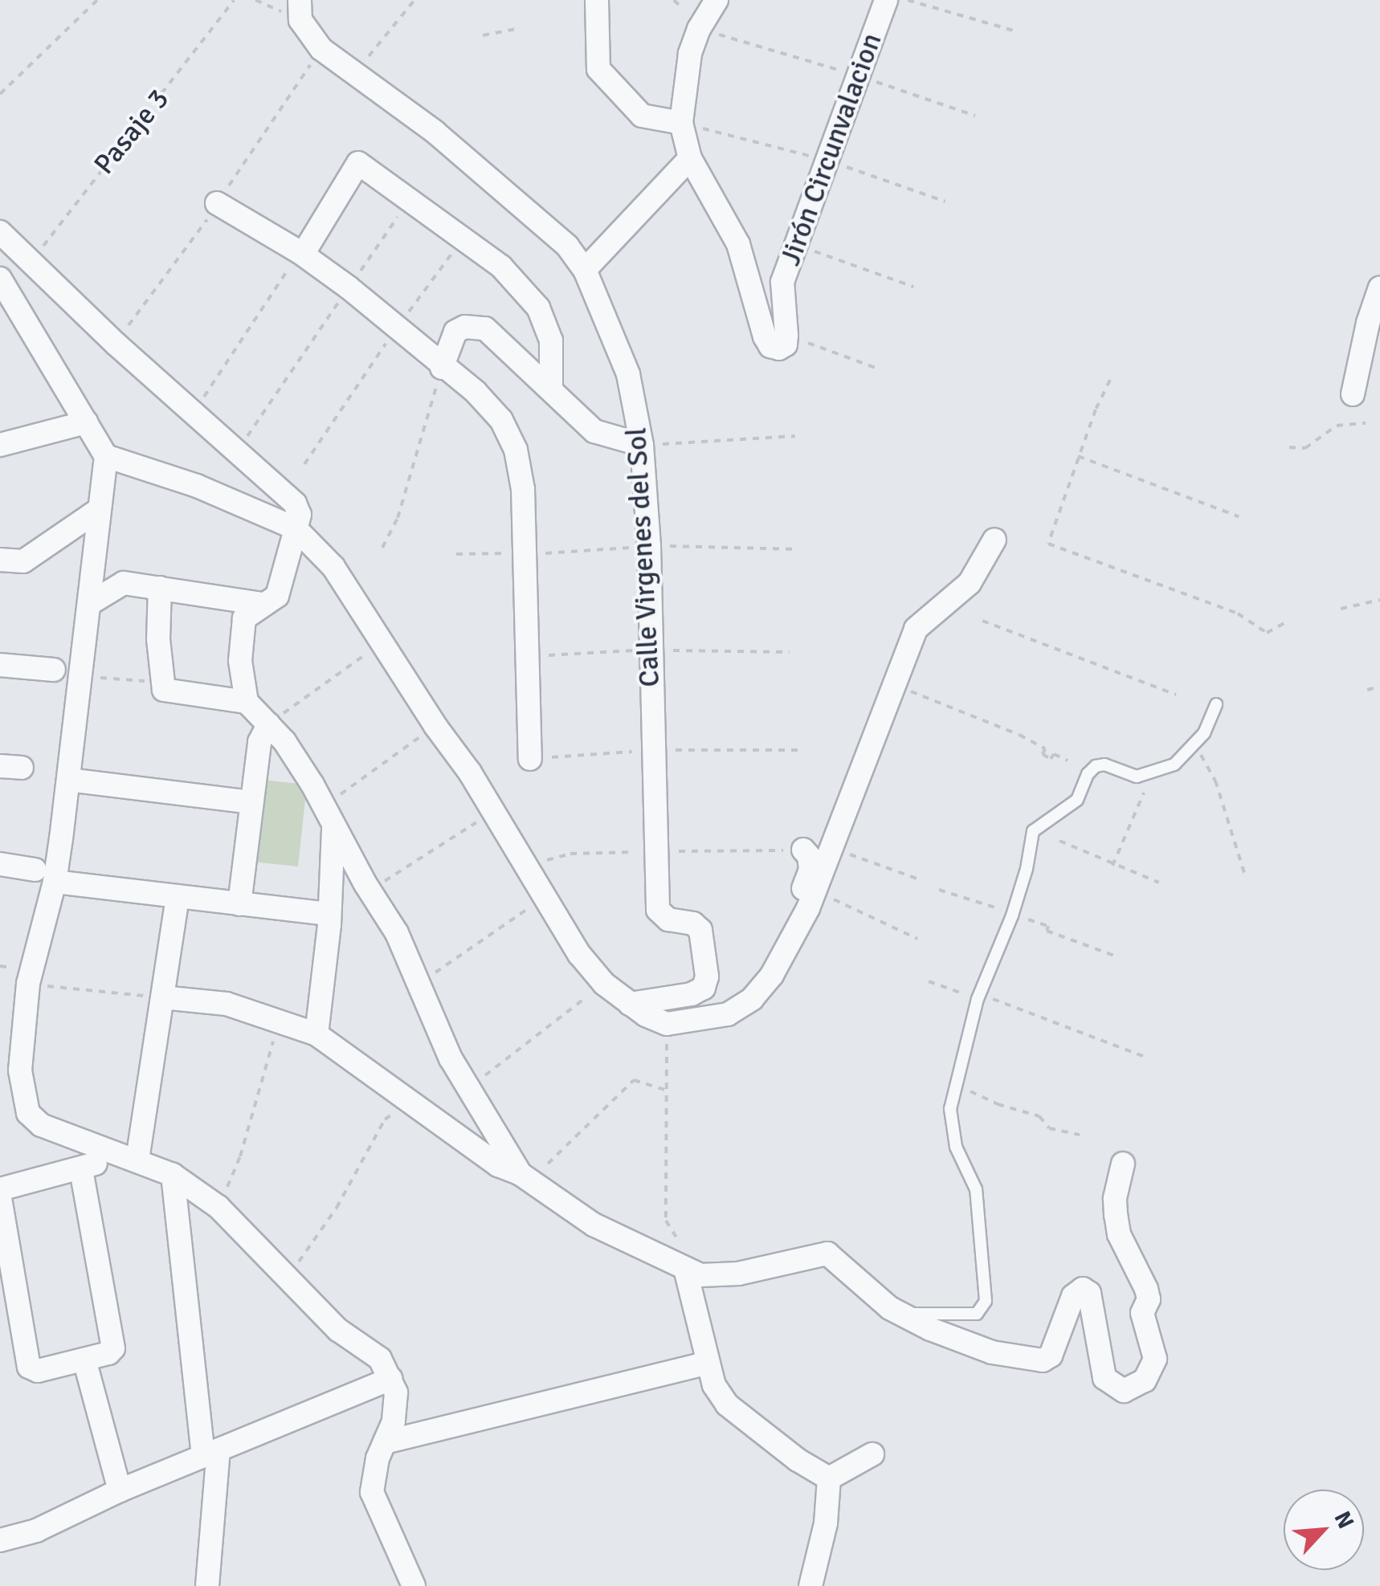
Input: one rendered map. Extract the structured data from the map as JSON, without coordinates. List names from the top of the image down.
{
  "streets": {
    "street": ["Jirón Circunvalacion", "Calle Virgenes del Sol"],
    "path": ["Pasaje 3"]
  },
  "north": "top right"
}
